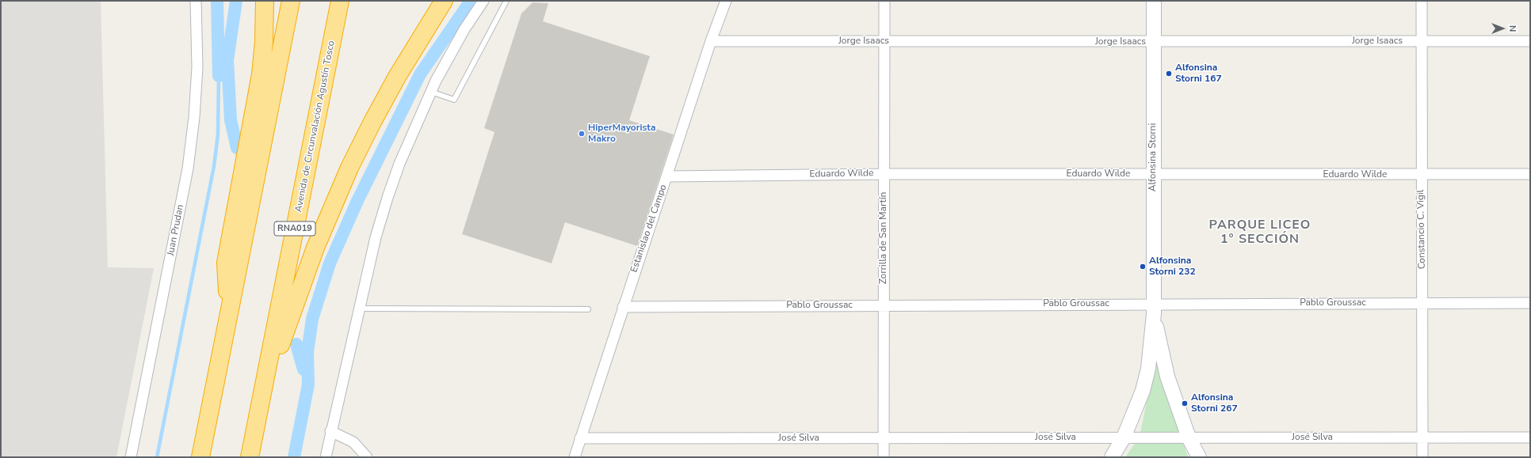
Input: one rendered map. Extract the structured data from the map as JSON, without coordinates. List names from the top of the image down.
{
  "streets": {
    "highway": ["Avenida de Circunvalación Agustín Tosco", "RNA019"],
    "street": [
      "Jorge Isaacs",
      "Alfonsina Storni",
      "Eduardo Wilde",
      "Estanislao del Campo",
      "Constancio C. Vigil",
      "Juan Prudan",
      "Zorrilla de San Martín",
      "Pablo Groussac",
      "José Silva"
    ]
  },
  "crossings": [
    ["Jorge Isaacs", "Alfonsina Storni"],
    ["Jorge Isaacs", "Estanislao del Campo"],
    ["Jorge Isaacs", "Constancio C. Vigil"],
    ["Jorge Isaacs", "Zorrilla de San Martín"],
    ["Alfonsina Storni", "Eduardo Wilde"],
    ["Alfonsina Storni", "Pablo Groussac"],
    ["Alfonsina Storni", "José Silva"],
    ["Eduardo Wilde", "Estanislao del Campo"],
    ["Eduardo Wilde", "Constancio C. Vigil"],
    ["Eduardo Wilde", "Zorrilla de San Martín"],
    ["Estanislao del Campo", "Pablo Groussac"],
    ["Estanislao del Campo", "José Silva"],
    ["Constancio C. Vigil", "Pablo Groussac"],
    ["Constancio C. Vigil", "José Silva"],
    ["Zorrilla de San Martín", "Pablo Groussac"],
    ["Zorrilla de San Martín", "José Silva"]
  ],
  "districts": ["PARQUE LICEO 1° SECCIÓN"],
  "places": [
    "Alfonsina Storni 167",
    "HiperMayorista Makro",
    "Alfonsina Storni 232",
    "Alfonsina Storni 267"
  ],
  "north": "right"
}
